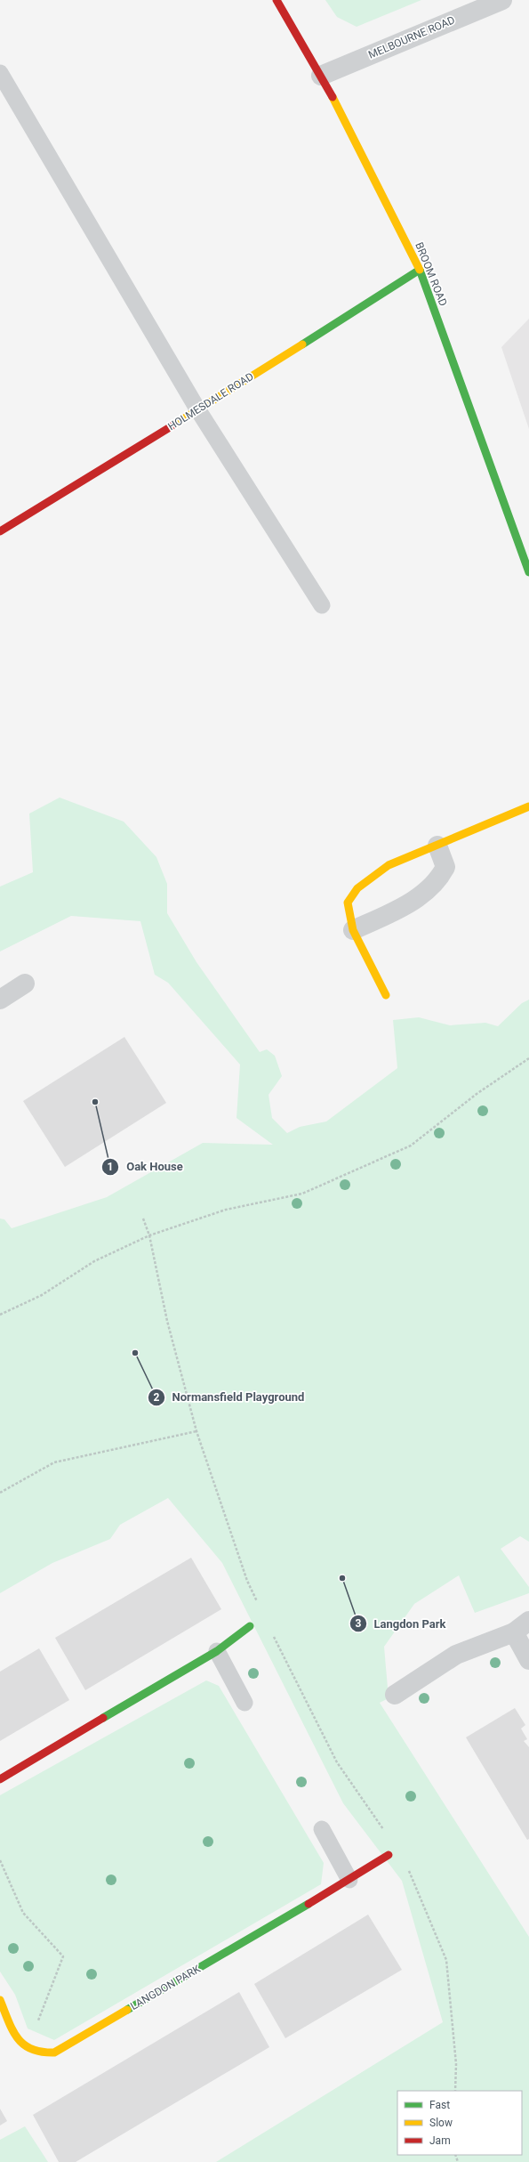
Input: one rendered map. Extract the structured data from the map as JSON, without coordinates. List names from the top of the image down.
{
  "streets": {
    "street": [
      "MELBOURNE ROAD",
      "BROOM ROAD",
      "HOLMESDALE ROAD",
      "LANGDON PARK"
    ]
  },
  "crossings": [
    ["MELBOURNE ROAD", "BROOM ROAD"],
    ["BROOM ROAD", "HOLMESDALE ROAD"]
  ],
  "places": ["Oak House", "Normansfield Playground", "Langdon Park"],
  "legend": ["Fast", "Slow", "Jam"]
}
